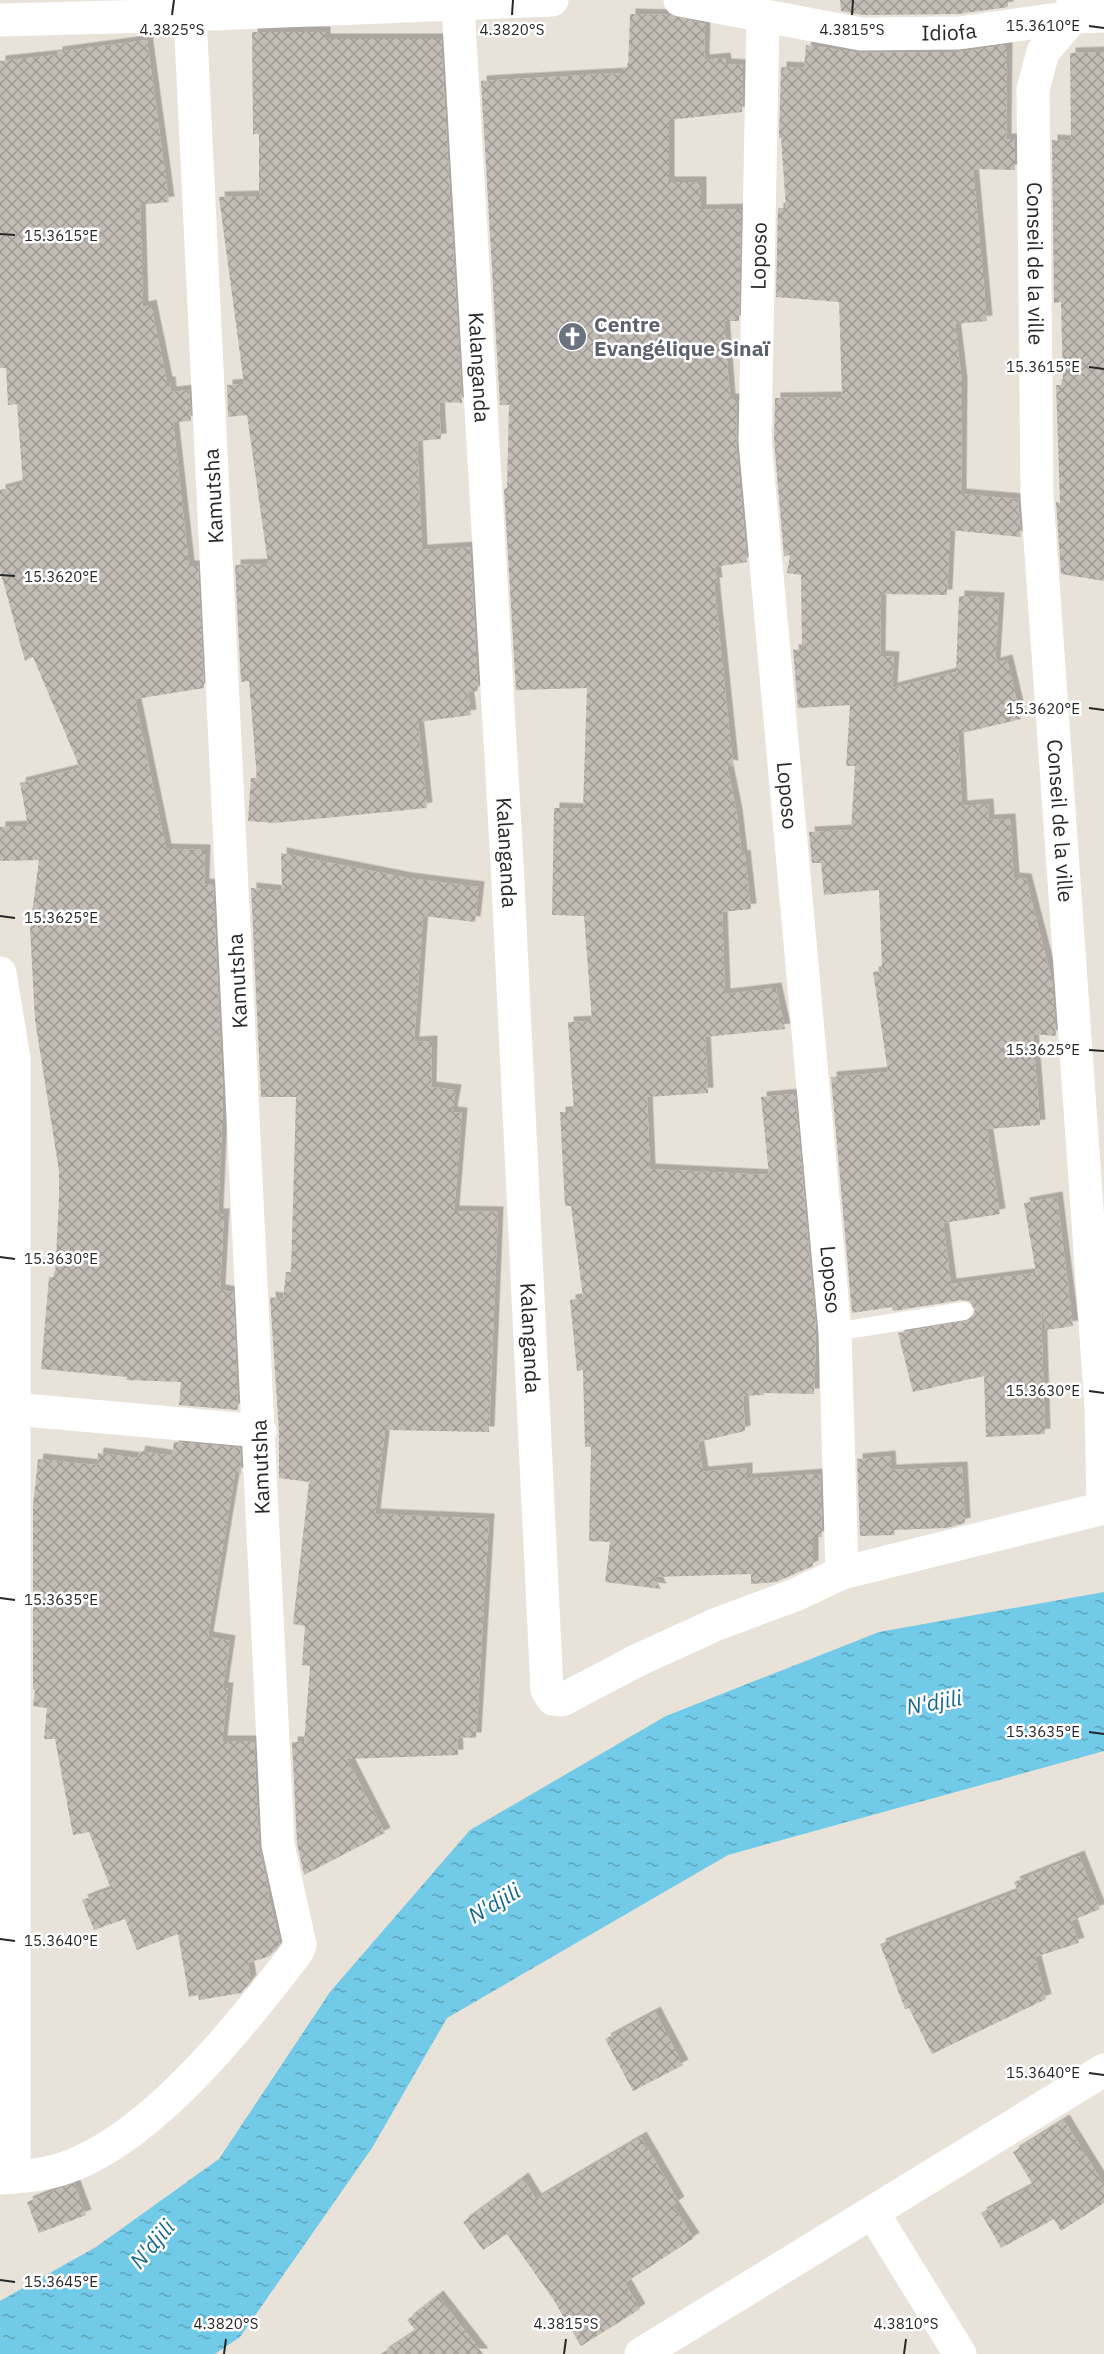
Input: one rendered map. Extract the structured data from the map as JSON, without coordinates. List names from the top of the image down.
{
  "streets": {
    "street": [
      "Idiofa",
      "Loposo",
      "Conseil de la ville",
      "Kalanganda",
      "Kamutsha"
    ]
  },
  "crossings": [
    ["Idiofa", "Loposo"],
    ["Idiofa", "Conseil de la ville"],
    ["Loposo", "Kalanganda"]
  ],
  "water": ["N'djili"],
  "places": {
    "church": ["Centre Evangélique Sinaï"]
  },
  "coordinates": [
    "15.3610°E",
    "4.3825°S",
    "4.3820°S",
    "4.3815°S",
    "15.3615°E",
    "15.3620°E",
    "15.3625°E",
    "15.3630°E",
    "15.3635°E",
    "15.3640°E",
    "15.3645°E",
    "4.3810°S"
  ]
}
